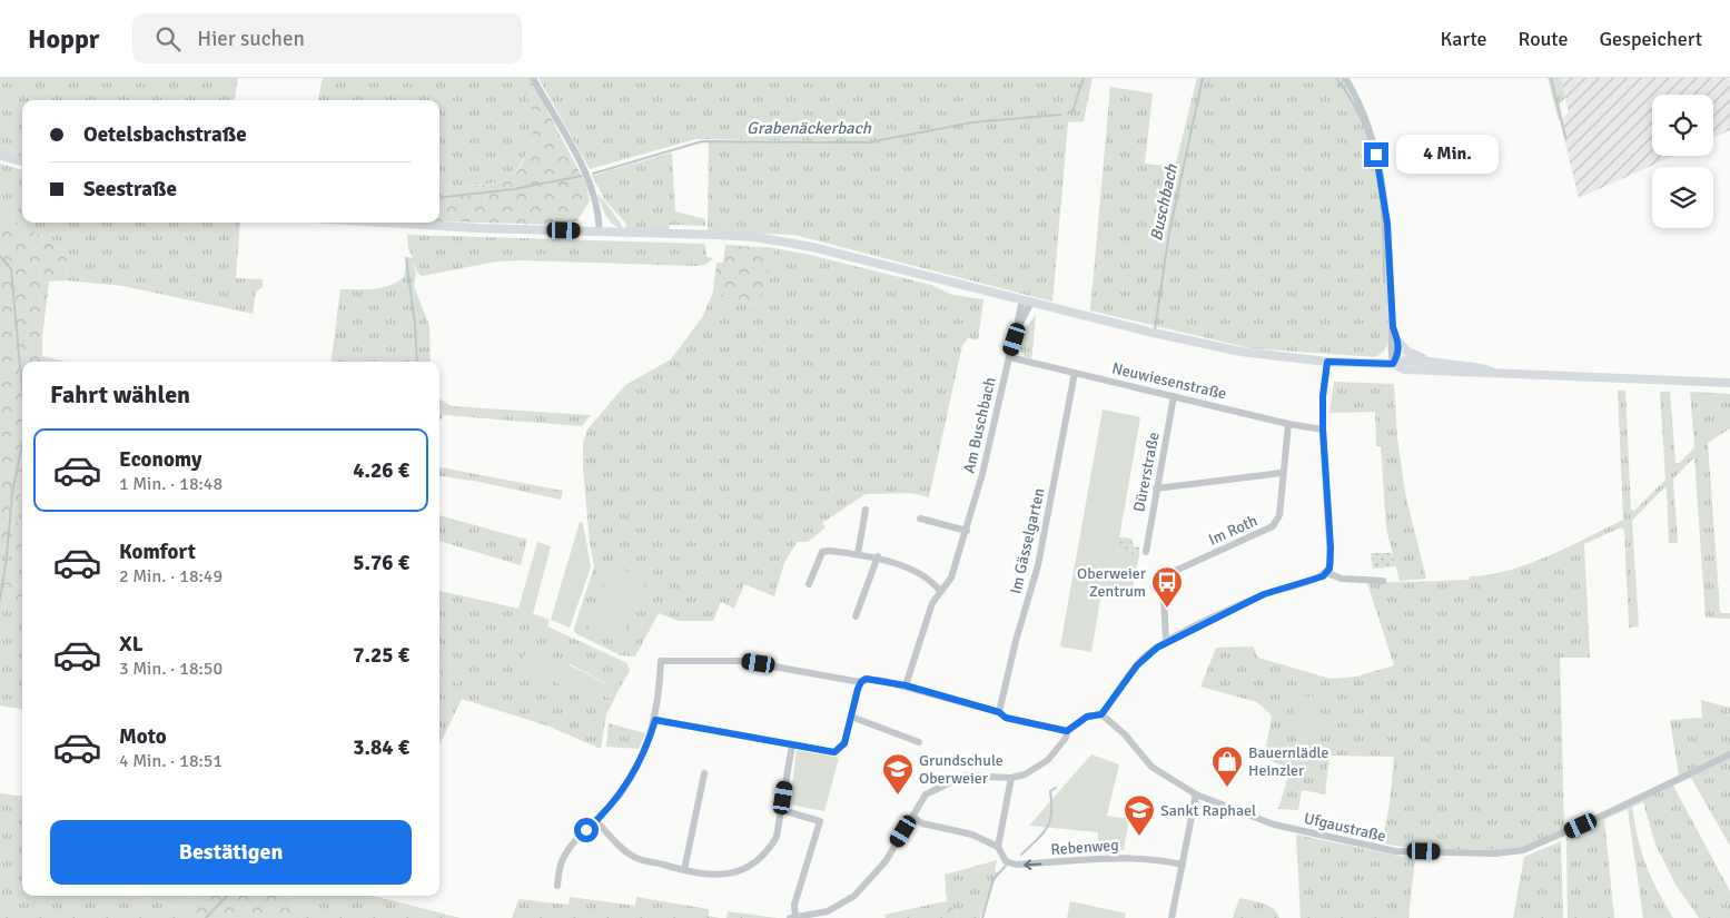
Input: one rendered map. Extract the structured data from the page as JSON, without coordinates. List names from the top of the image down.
{
  "streets": {
    "street": [
      "Neuwiesenstraße",
      "Am Buschbach",
      "Dürerstraße",
      "Im Roth",
      "Im Gässelgarten",
      "Ufgaustraße",
      "Rebenweg"
    ]
  },
  "crossings": [
    ["Neuwiesenstraße", "Am Buschbach"],
    ["Neuwiesenstraße", "Dürerstraße"],
    ["Neuwiesenstraße", "Im Roth"],
    ["Neuwiesenstraße", "Im Gässelgarten"]
  ],
  "one_way": ["Rebenweg"],
  "water": ["Grabenäckerbach", "Buschbach"],
  "places": {
    "bus stop": ["Oberweier Zentrum"],
    "shop": ["Bauernlädle Heinzler"],
    "school or university": ["Grundschule Oberweier", "Sankt Raphael"]
  },
  "page": {
    "header": "Hoppr",
    "search": "Hier suchen",
    "nav": ["Karte", "Route", "Gespeichert"],
    "banner": ["Oetelsbachstraße", "Seestraße"],
    "bubble": "4 Min.",
    "heading": "Fahrt wählen",
    "list": [
      {
        "name": "Economy",
        "note": "1 Min. · 18:48",
        "value": "4.26 €"
      },
      {
        "name": "Komfort",
        "note": "2 Min. · 18:49",
        "value": "5.76 €"
      },
      {
        "name": "XL",
        "note": "3 Min. · 18:50",
        "value": "7.25 €"
      },
      {
        "name": "Moto",
        "note": "4 Min. · 18:51",
        "value": "3.84 €"
      }
    ],
    "buttons": "Bestätigen"
  }
}
